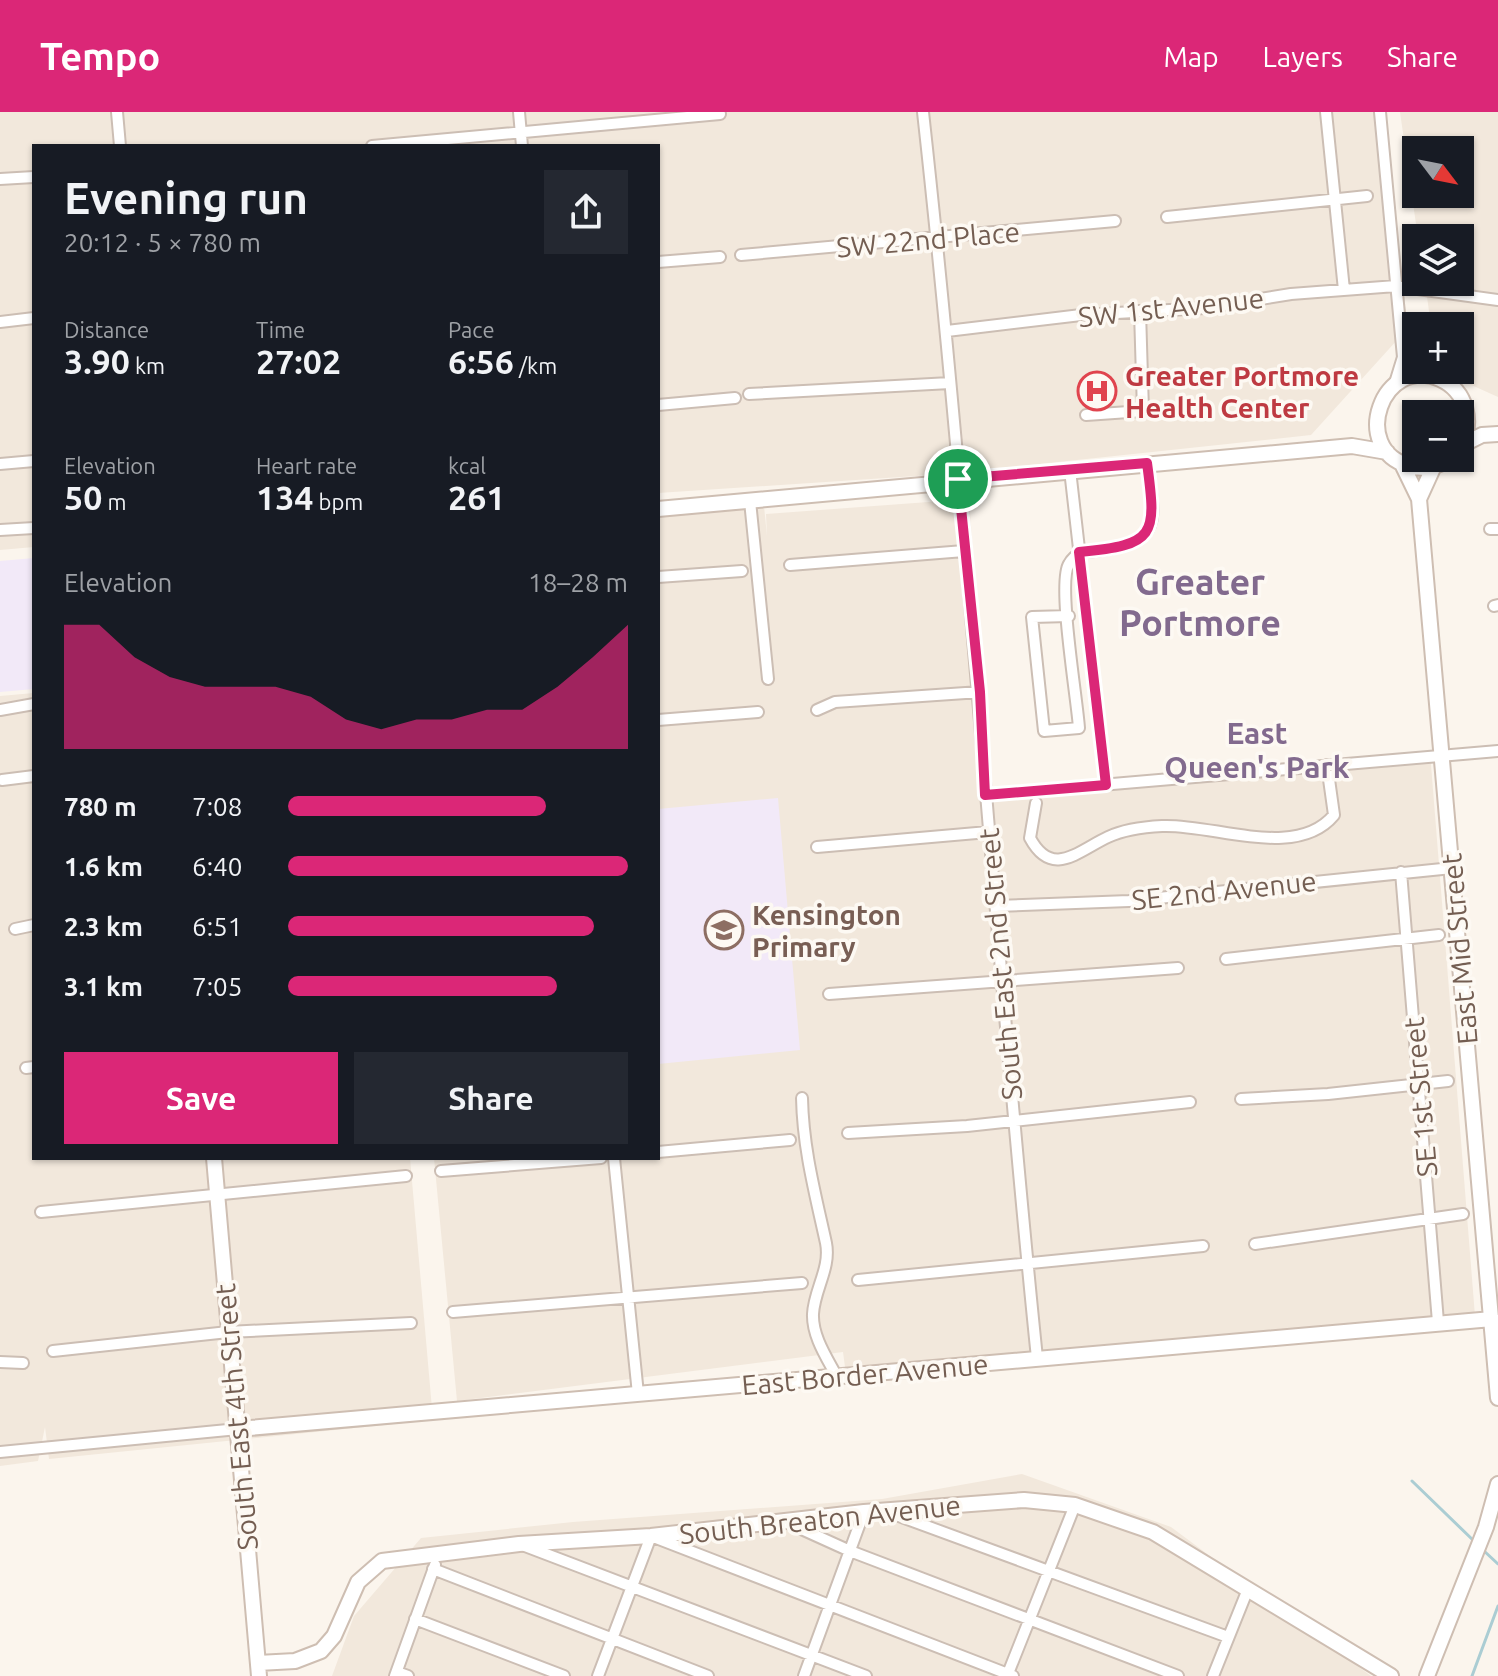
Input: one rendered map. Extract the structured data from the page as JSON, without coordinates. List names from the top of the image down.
{
  "streets": {
    "street": [
      "SW 22nd Place",
      "SW 1st Avenue",
      "SE 2nd Avenue",
      "East Mid Street",
      "South East 2nd Street",
      "SE 1st Street",
      "East Border Avenue",
      "South East 4th Street",
      "South Breaton Avenue"
    ]
  },
  "crossings": [
    ["SW 22nd Place", "South East 2nd Street"],
    ["SW 1st Avenue", "South East 2nd Street"],
    ["SE 2nd Avenue", "East Mid Street"],
    ["SE 2nd Avenue", "South East 2nd Street"],
    ["SE 2nd Avenue", "SE 1st Street"],
    ["East Mid Street", "East Border Avenue"],
    ["South East 2nd Street", "East Border Avenue"],
    ["SE 1st Street", "East Border Avenue"],
    ["East Border Avenue", "South East 4th Street"],
    ["South East 4th Street", "South Breaton Avenue"]
  ],
  "districts": ["Greater Portmore", "East Queen's Park"],
  "places": {
    "hospital": ["Greater Portmore Health Center"],
    "school or university": ["Kensington Primary"]
  },
  "north": "bottom right",
  "page": {
    "header": "Tempo",
    "nav": ["Map", "Layers", "Share"],
    "map_buttons": ["+", "−"],
    "heading": ["Evening run", "20:12 · 5 × 780 m"],
    "stats": [
      ["Distance", "3.90 km"],
      ["Time", "27:02"],
      ["Pace", "6:56 /km"],
      ["Elevation", "50 m"],
      ["Heart rate", "134 bpm"],
      ["kcal", "261"]
    ],
    "chart": ["Elevation", "18–28 m"],
    "list": [
      {
        "name": "780 m",
        "note": "7:08"
      },
      {
        "name": "1.6 km",
        "note": "6:40"
      },
      {
        "name": "2.3 km",
        "note": "6:51"
      },
      {
        "name": "3.1 km",
        "note": "7:05"
      }
    ],
    "buttons": ["Save", "Share"]
  }
}
